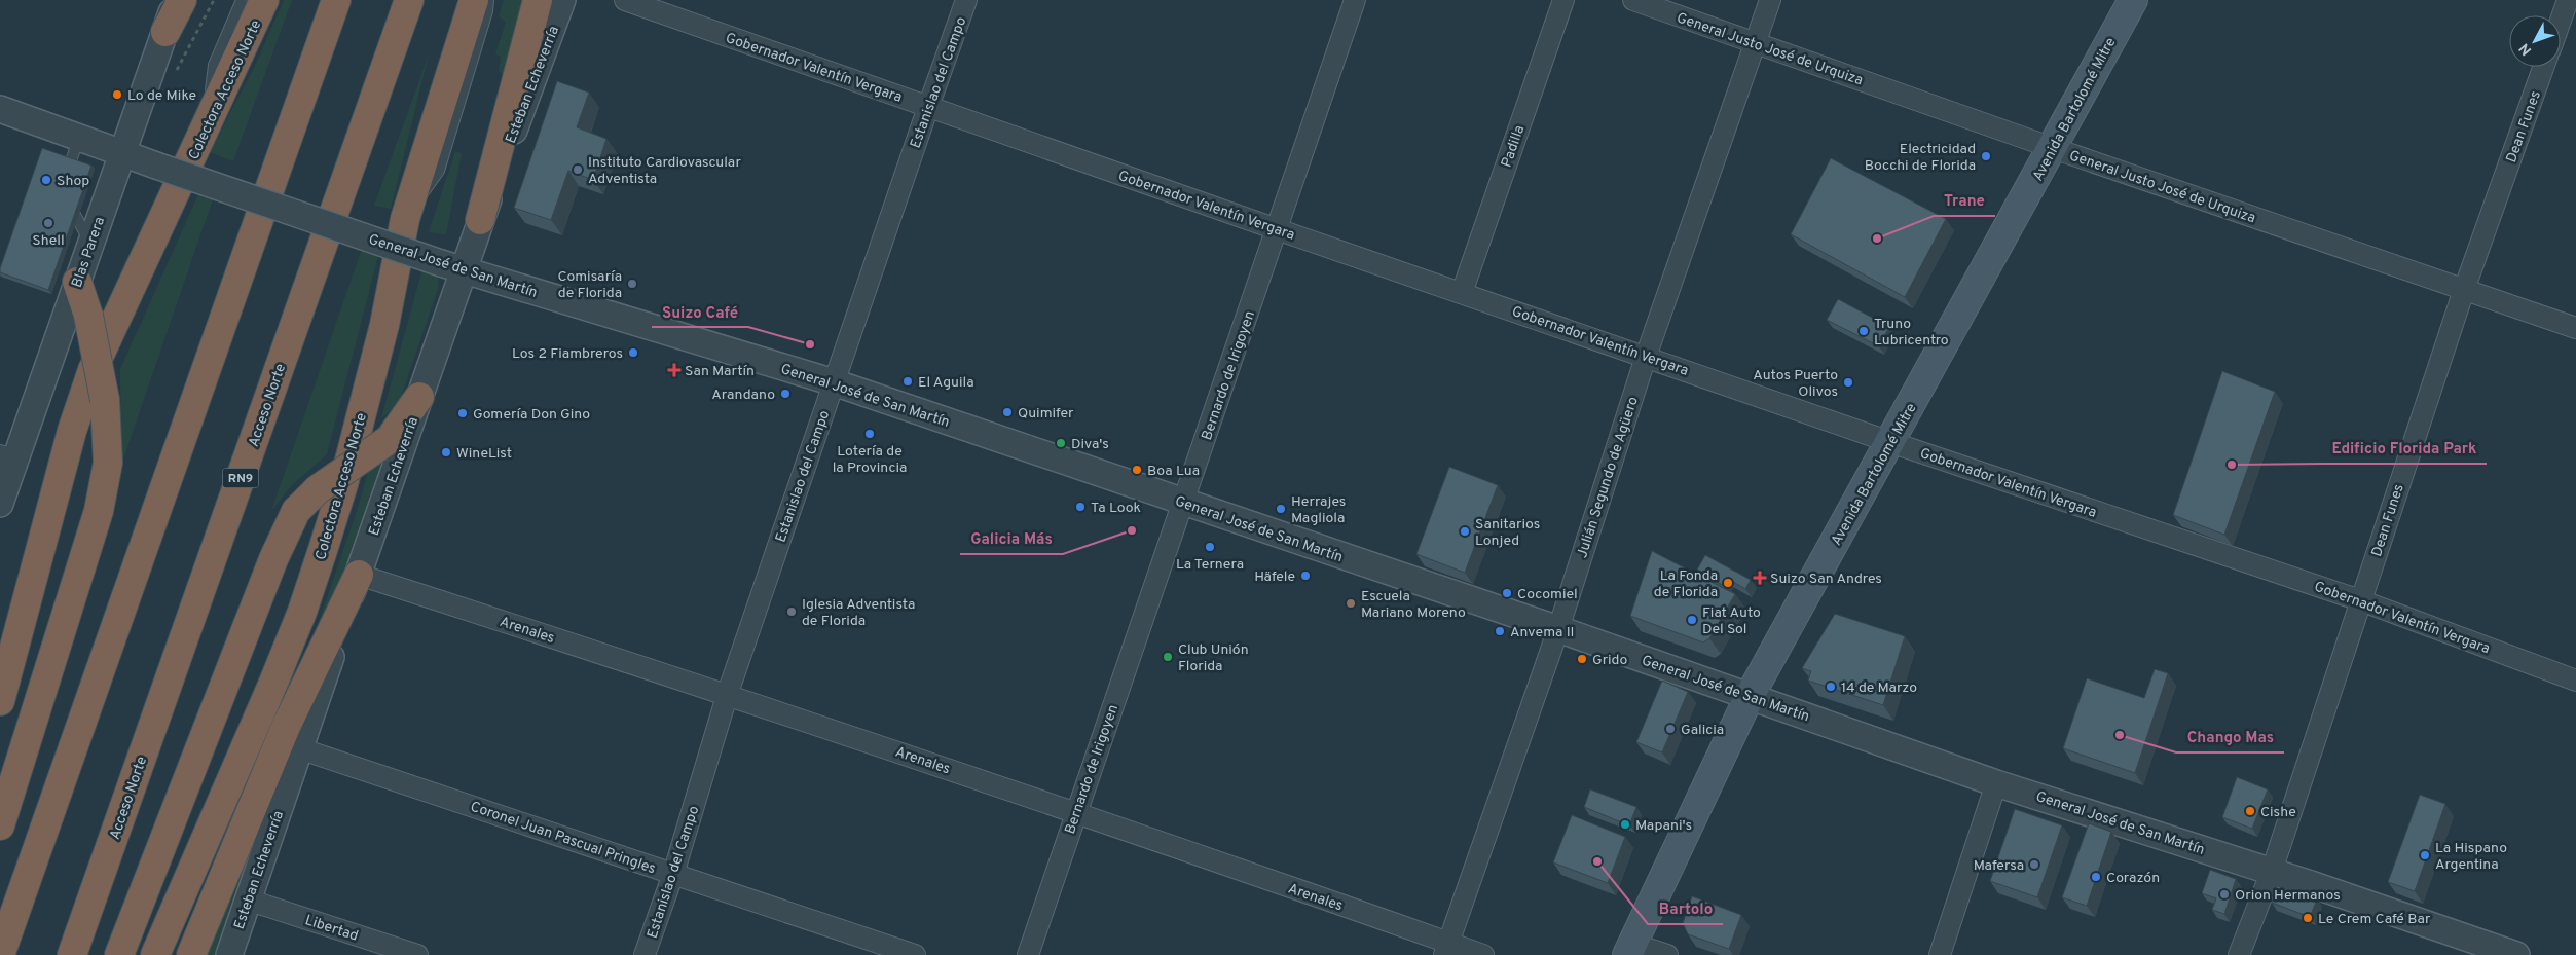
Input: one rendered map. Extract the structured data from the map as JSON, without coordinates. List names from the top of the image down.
{
  "streets": {
    "highway": ["Colectora Acceso Norte", "Acceso Norte", "RN9"],
    "main road": ["Avenida Bartolomé Mitre"],
    "street": [
      "General Justo José de Urquiza",
      "Gobernador Valentín Vergara",
      "Estanislao del Campo",
      "Esteban Echeverría",
      "Dean Funes",
      "Padilla",
      "Blas Parera",
      "General José de San Martín",
      "Bernardo de Irigoyen",
      "Julián Segundo de Agüero",
      "Arenales",
      "Coronel Juan Pascual Pringles",
      "Libertad"
    ]
  },
  "crossings": [
    ["General Justo José de Urquiza", "Avenida Bartolomé Mitre"],
    ["General Justo José de Urquiza", "Dean Funes"],
    ["General Justo José de Urquiza", "Julián Segundo de Agüero"],
    ["Gobernador Valentín Vergara", "Estanislao del Campo"],
    ["Gobernador Valentín Vergara", "Avenida Bartolomé Mitre"],
    ["Gobernador Valentín Vergara", "Dean Funes"],
    ["Gobernador Valentín Vergara", "Padilla"],
    ["Gobernador Valentín Vergara", "Bernardo de Irigoyen"],
    ["Gobernador Valentín Vergara", "Julián Segundo de Agüero"],
    ["Estanislao del Campo", "General José de San Martín"],
    ["Estanislao del Campo", "Arenales"],
    ["Estanislao del Campo", "Coronel Juan Pascual Pringles"],
    ["Esteban Echeverría", "General José de San Martín"],
    ["Esteban Echeverría", "Arenales"],
    ["Esteban Echeverría", "Coronel Juan Pascual Pringles"],
    ["Esteban Echeverría", "Libertad"],
    ["Avenida Bartolomé Mitre", "General José de San Martín"],
    ["Dean Funes", "General José de San Martín"],
    ["Blas Parera", "General José de San Martín"],
    ["General José de San Martín", "Bernardo de Irigoyen"],
    ["General José de San Martín", "Julián Segundo de Agüero"],
    ["Bernardo de Irigoyen", "Arenales"],
    ["Julián Segundo de Agüero", "Arenales"]
  ],
  "places": {
    "other": [
      "Lo de Mike",
      "Electricidad Bocchi de Florida",
      "Instituto Cardiovascular Adventista",
      "Shop",
      "Shell",
      "Trane",
      "Comisaría de Florida",
      "Truno Lubricentro",
      "Suizo Café",
      "Los 2 Fiambreros",
      "El Aguila",
      "Autos Puerto Olivos",
      "Arandano",
      "Quimifer",
      "Gomería Don Gino",
      "Lotería de la Provincia",
      "Diva's",
      "WineList",
      "Edificio Florida Park",
      "Boa Lua",
      "Ta Look",
      "Herrajes Magliola",
      "Galicia Más",
      "Sanitarios Lonjed",
      "La Ternera",
      "Häfele",
      "La Fonda de Florida",
      "Cocomiel",
      "Escuela Mariano Moreno",
      "Iglesia Adventista de Florida",
      "Fiat Auto Del Sol",
      "Anvema II",
      "Club Unión Florida",
      "Grido",
      "14 de Marzo",
      "Galicia",
      "Chango Mas",
      "Cishe",
      "Mapani's",
      "La Hispano Argentina",
      "Bartolo",
      "Mafersa",
      "Corazón",
      "Orion Hermanos",
      "Le Crem Café Bar"
    ],
    "health": ["San Martín", "Suizo San Andres"]
  },
  "north": "bottom left"
}
